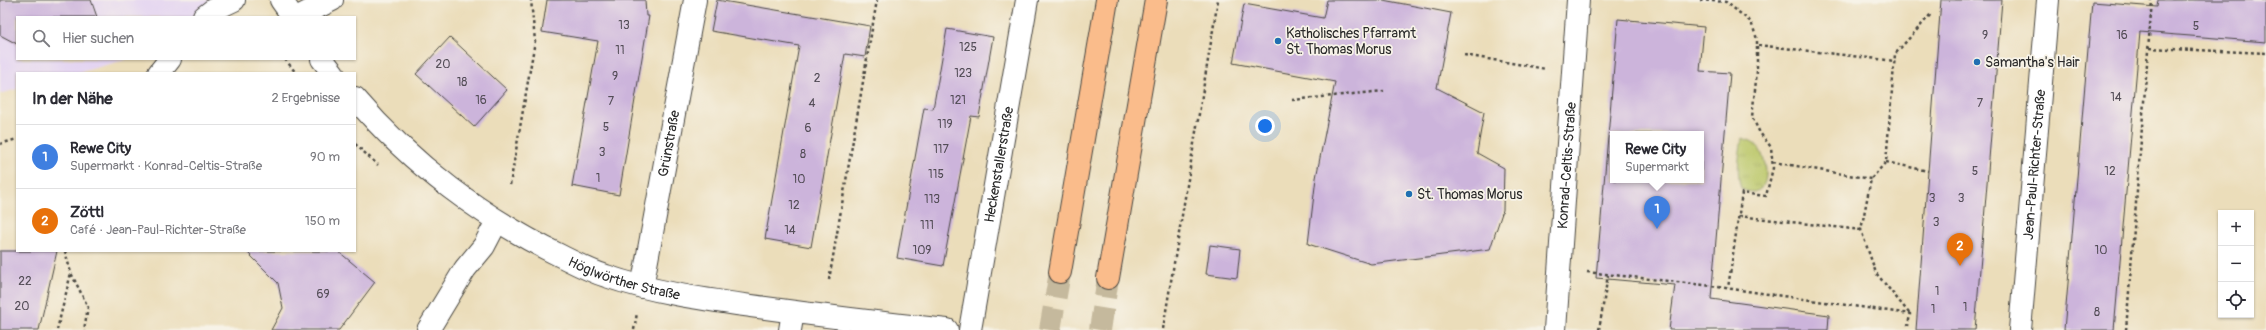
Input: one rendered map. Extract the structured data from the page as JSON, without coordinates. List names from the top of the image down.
{
  "streets": {
    "street": [
      "Grünstraße",
      "Heckenstallerstraße",
      "Konrad-Celtis-Straße",
      "Jean-Paul-Richter-Straße",
      "Höglwörther Straße"
    ]
  },
  "crossings": [
    ["Grünstraße", "Höglwörther Straße"]
  ],
  "places": ["Katholisches Pfarramt St. Thomas Morus", "Samantha's Hair", "St. Thomas Morus"],
  "house_numbers": [
    "13",
    "5",
    "9",
    "16",
    "125",
    "11",
    "20",
    "123",
    "9",
    "2",
    "18",
    "14",
    "16",
    "121",
    "7",
    "4",
    "7",
    "119",
    "5",
    "6",
    "117",
    "3",
    "8",
    "5",
    "12",
    "115",
    "1",
    "10",
    "3",
    "3",
    "113",
    "12",
    "3",
    "111",
    "14",
    "109",
    "10",
    "22",
    "1",
    "69",
    "20",
    "1",
    "1",
    "8"
  ],
  "page": {
    "search": "Hier suchen",
    "heading": ["In der Nähe", "2 Ergebnisse"],
    "list": [
      {
        "mark": "1",
        "name": "Rewe City",
        "note": "Supermarkt · Konrad-Celtis-Straße",
        "value": "90 m"
      },
      {
        "mark": "2",
        "name": "Zöttl",
        "note": "Café · Jean-Paul-Richter-Straße",
        "value": "150 m"
      }
    ],
    "popup": ["Rewe City", "Supermarkt"],
    "pins": ["1", "2"],
    "map_buttons": ["+", "−"]
  }
}
